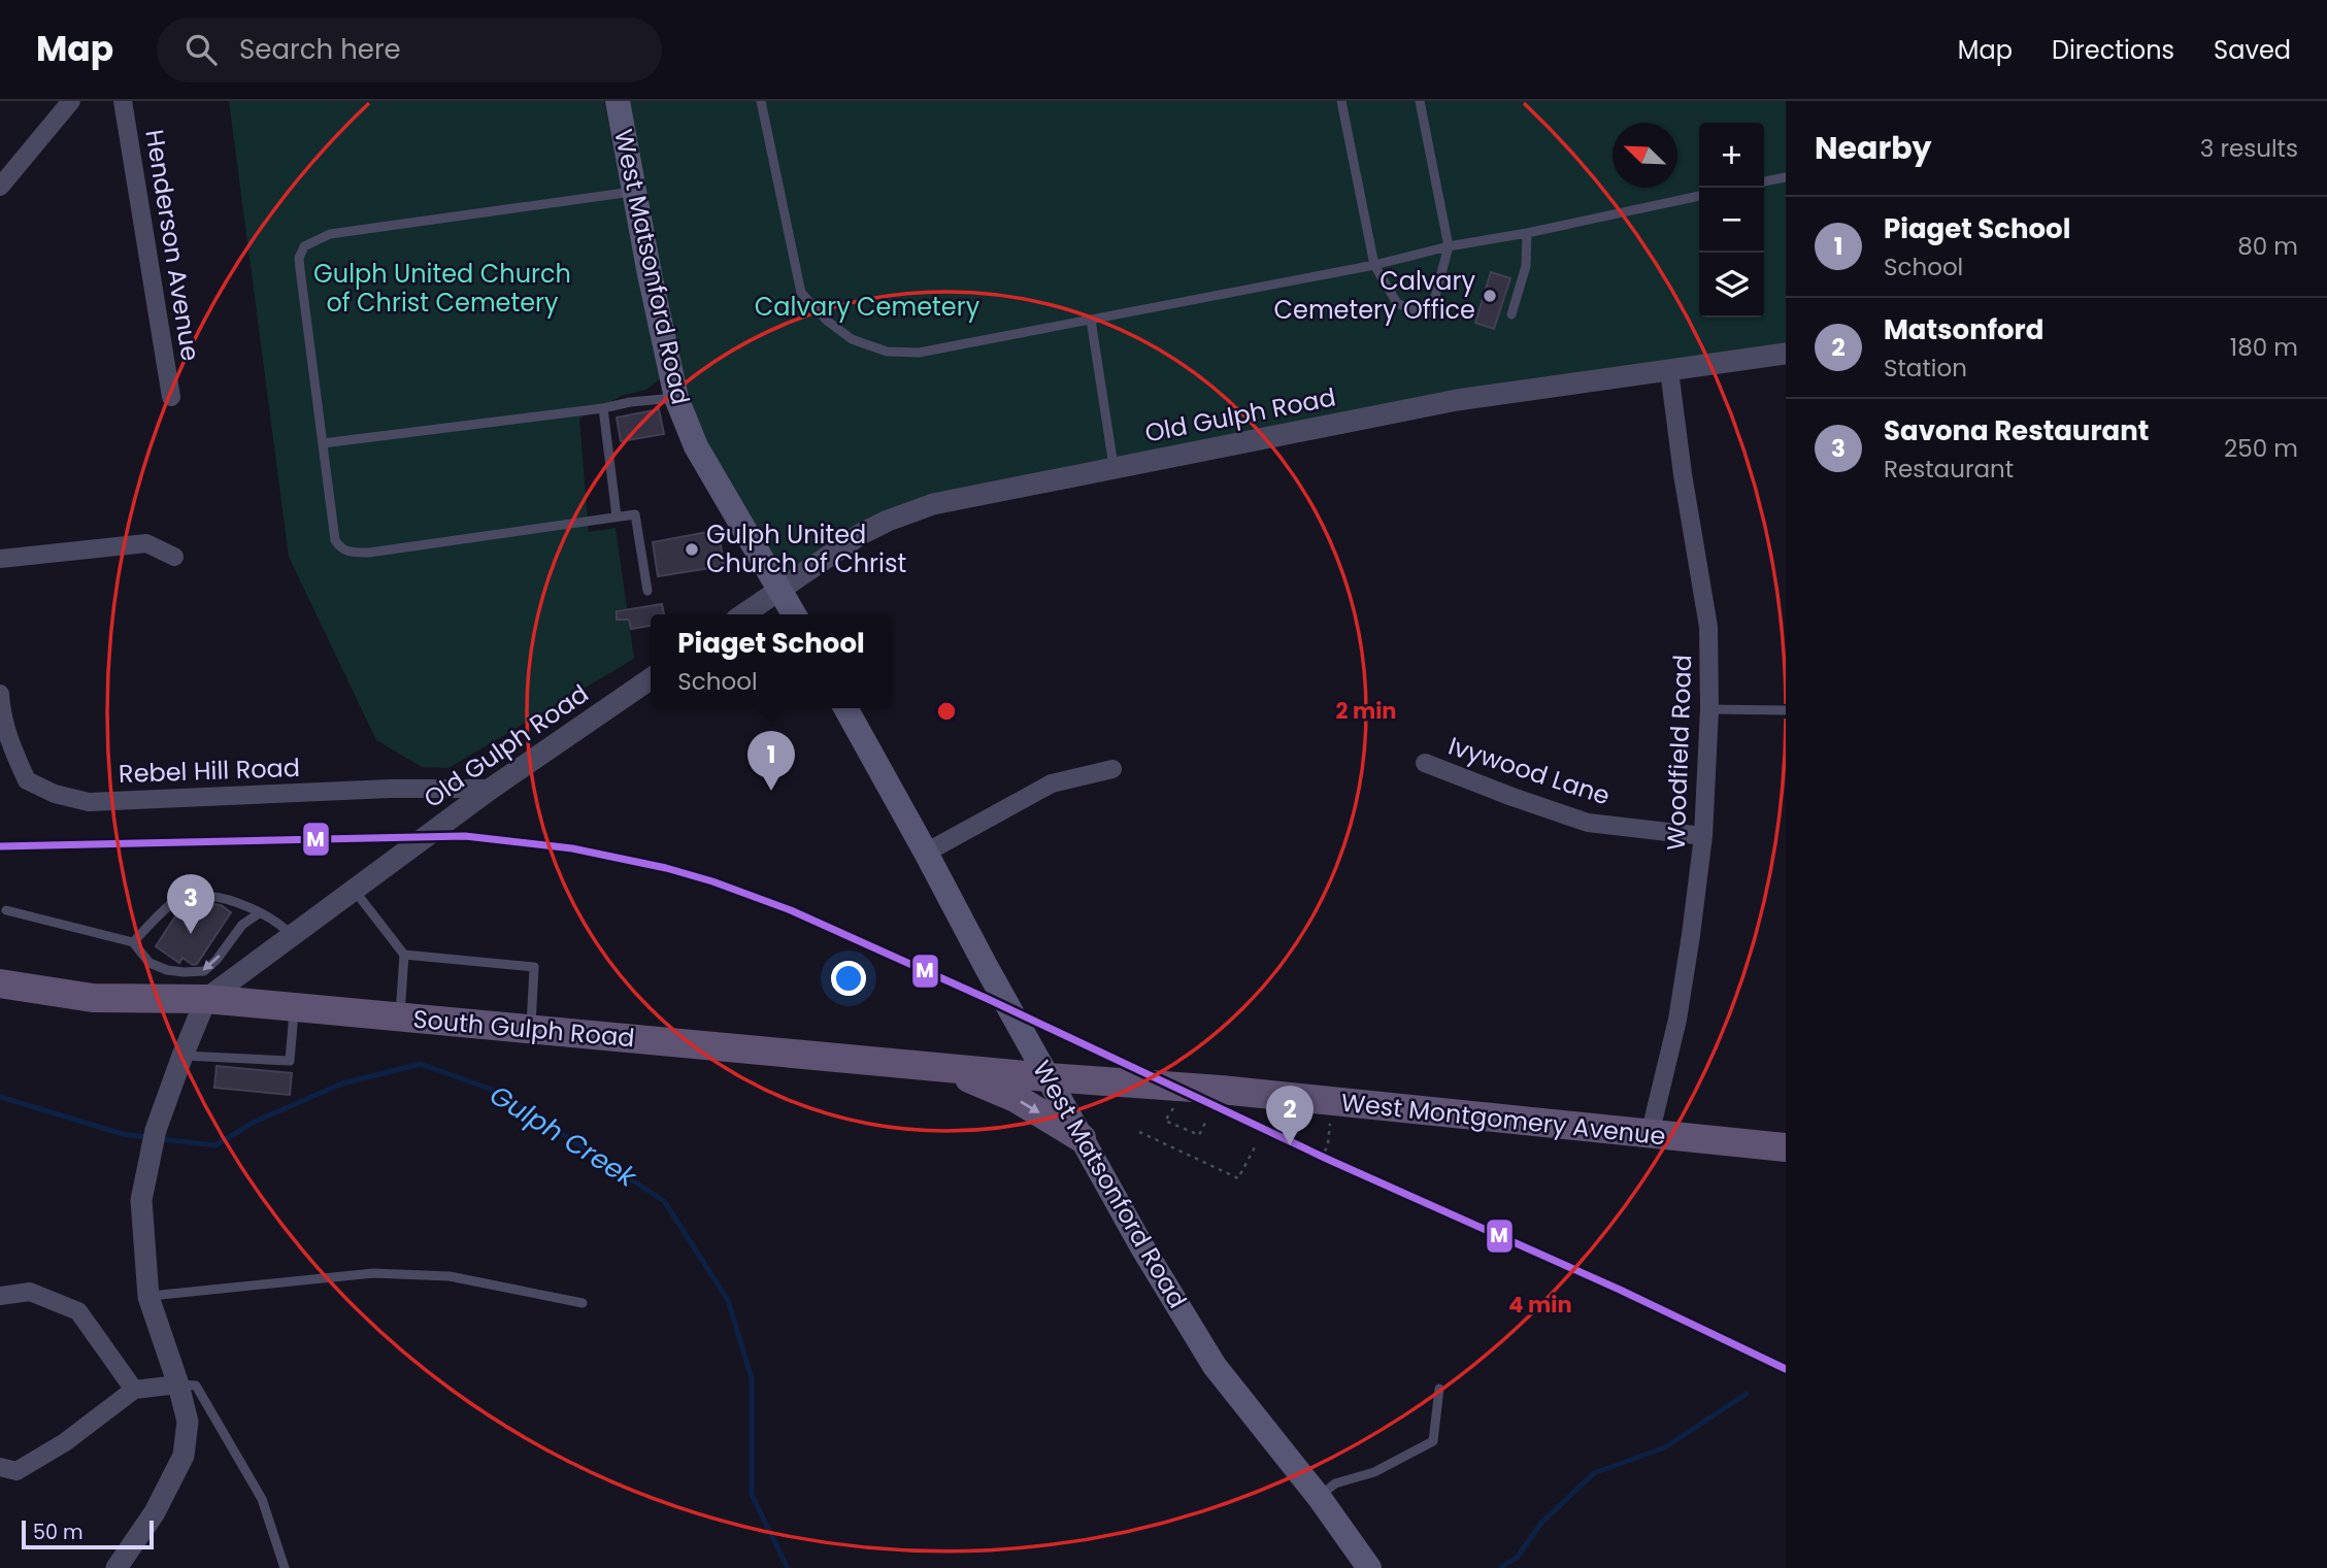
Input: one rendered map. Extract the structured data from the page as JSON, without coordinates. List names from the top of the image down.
{
  "streets": {
    "main road": ["West Matsonford Road", "South Gulph Road", "West Montgomery Avenue"],
    "street": [
      "Henderson Avenue",
      "Old Gulph Road",
      "Woodfield Road",
      "Rebel Hill Road",
      "Ivywood Lane"
    ]
  },
  "crossings": [
    ["West Matsonford Road", "Old Gulph Road"],
    ["West Matsonford Road", "South Gulph Road"],
    ["West Matsonford Road", "West Montgomery Avenue"],
    ["Old Gulph Road", "Woodfield Road"],
    ["Old Gulph Road", "Rebel Hill Road"],
    ["Old Gulph Road", "South Gulph Road"],
    ["Woodfield Road", "Ivywood Lane"],
    ["Woodfield Road", "West Montgomery Avenue"],
    ["South Gulph Road", "West Montgomery Avenue"]
  ],
  "water": ["Gulph Creek"],
  "parks": ["Gulph United Church of Christ Cemetery", "Calvary Cemetery"],
  "places": ["Calvary Cemetery Office", "Gulph United Church of Christ"],
  "lines": ["transit line M"],
  "scale_bar": "50 m",
  "north": "top left",
  "page": {
    "header": "Map",
    "search": "Search here",
    "nav": ["Map", "Directions", "Saved"],
    "heading": ["Nearby", "3 results"],
    "map_buttons": ["+", "−"],
    "list": [
      {
        "mark": "1",
        "name": "Piaget School",
        "note": "School",
        "value": "80 m"
      },
      {
        "mark": "2",
        "name": "Matsonford",
        "note": "Station",
        "value": "180 m"
      },
      {
        "mark": "3",
        "name": "Savona Restaurant",
        "note": "Restaurant",
        "value": "250 m"
      }
    ],
    "popup": ["Piaget School", "School"],
    "pins": ["1", "3", "2"],
    "scale": "50 m"
  },
  "rings": ["2 min", "4 min"]
}
